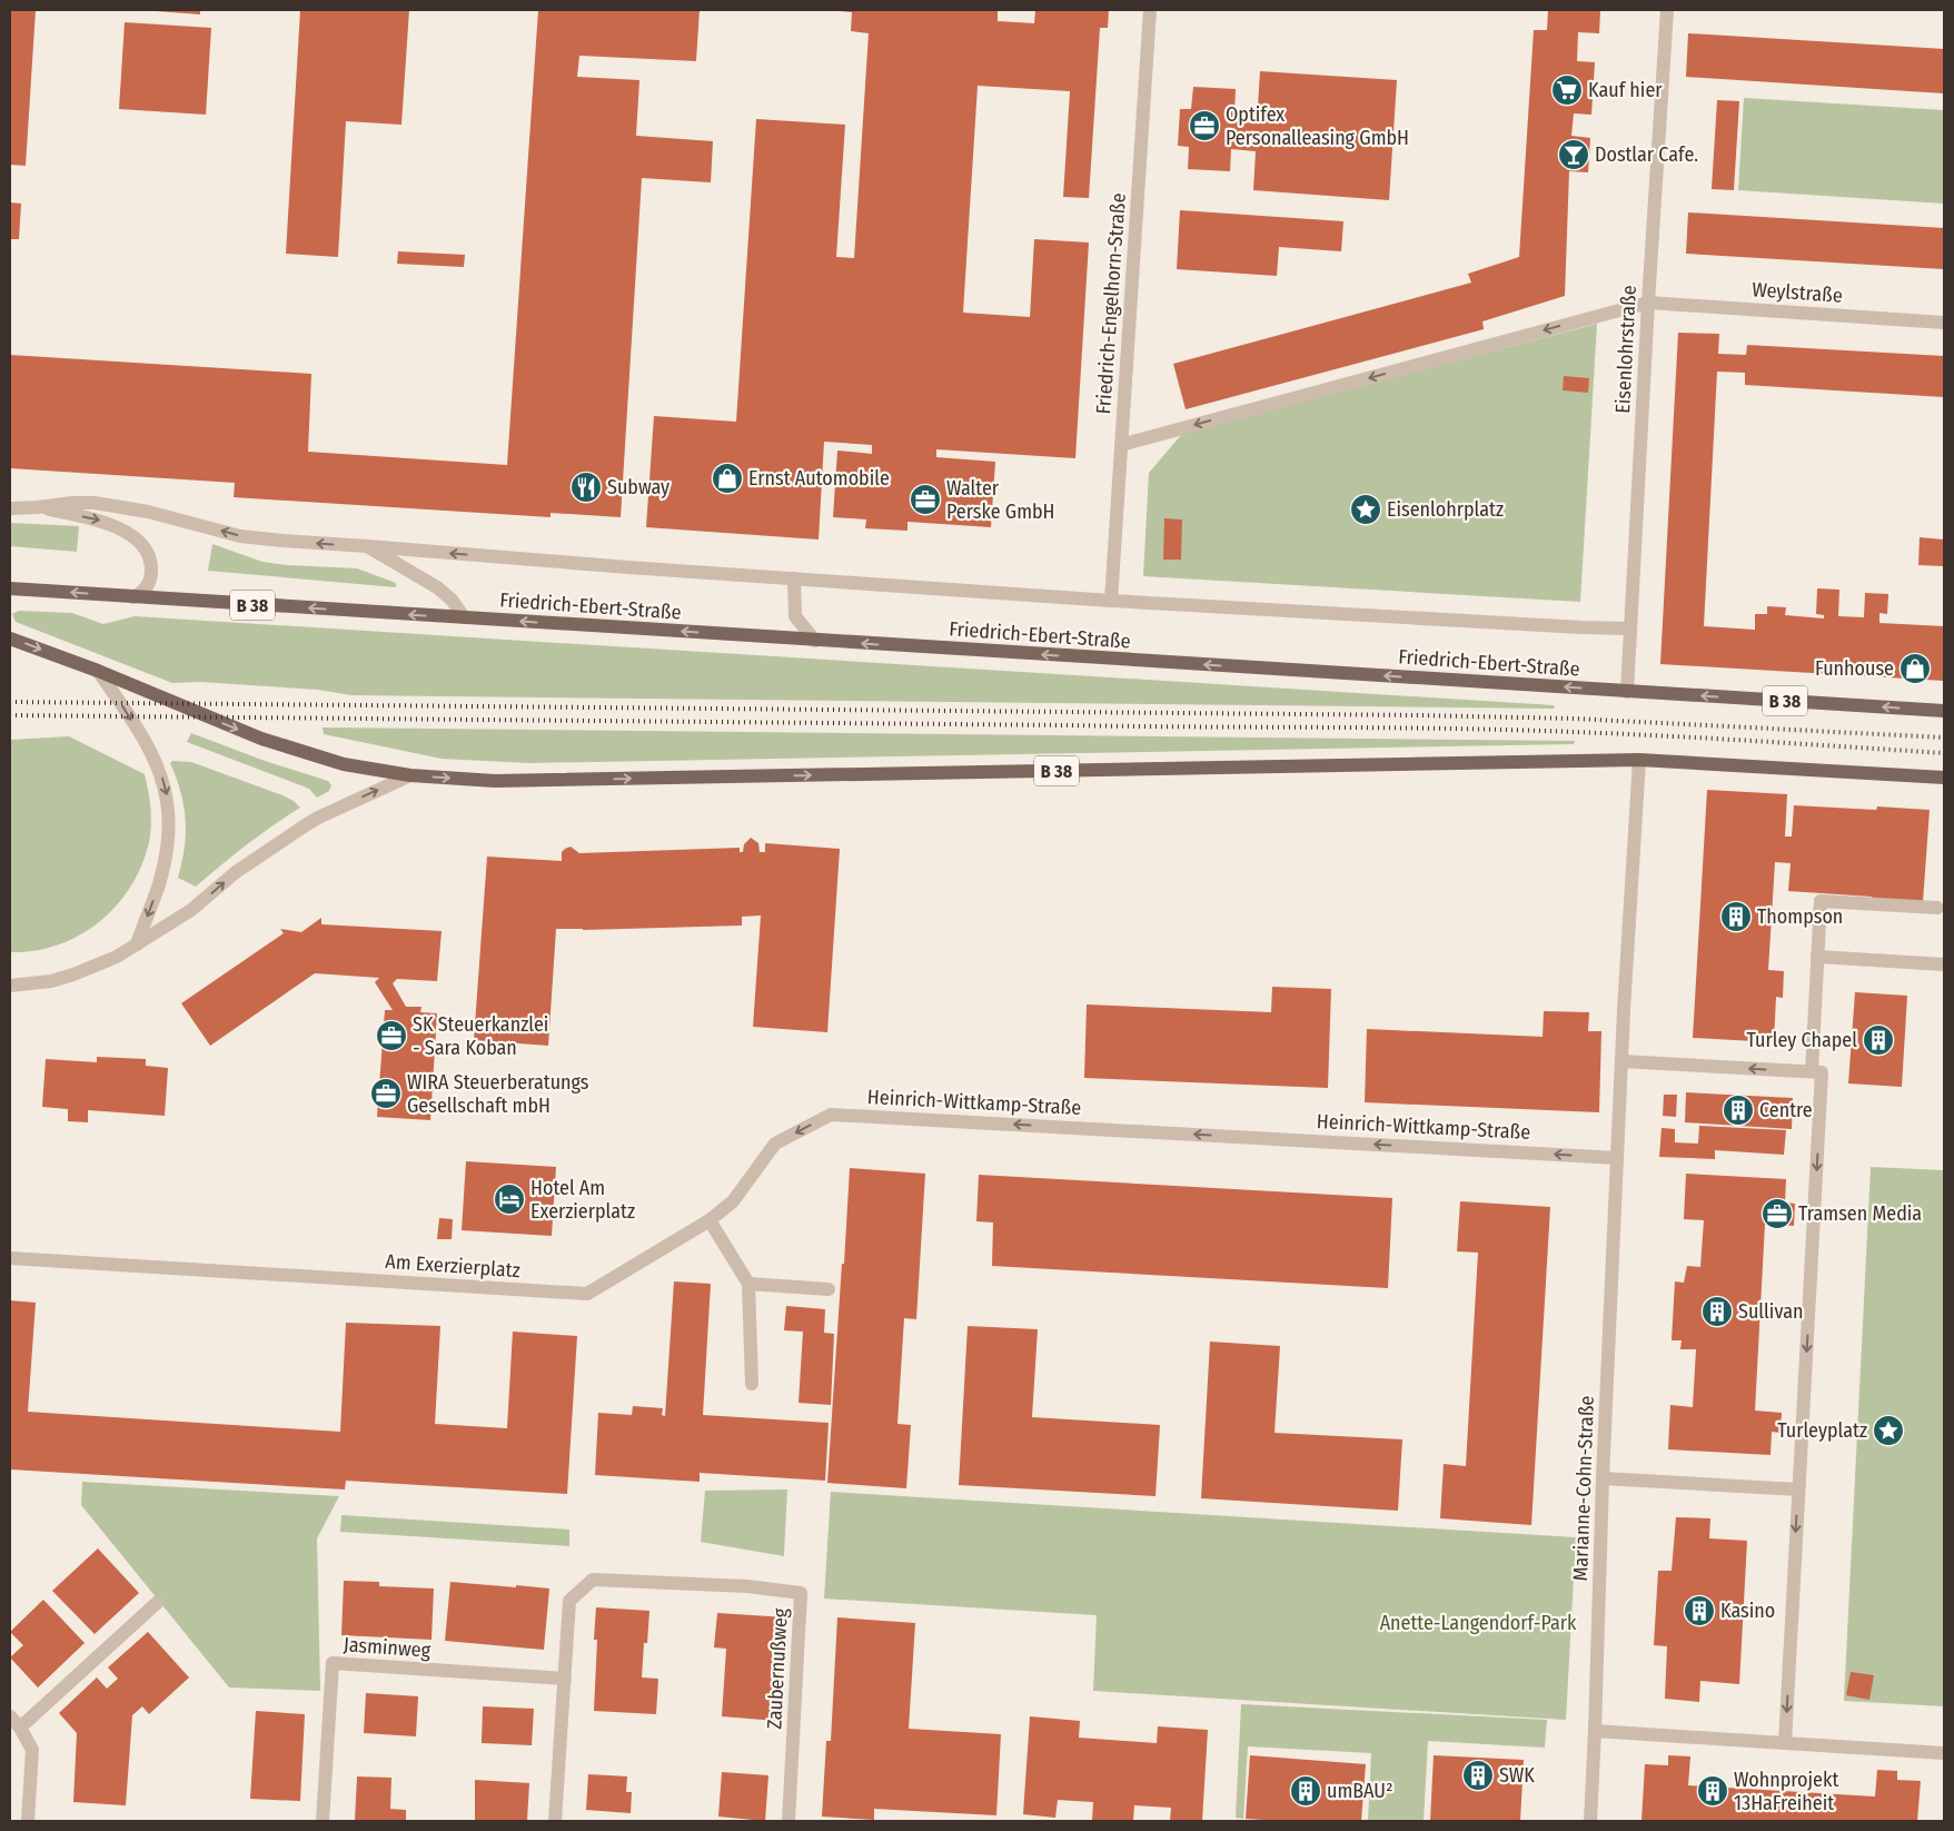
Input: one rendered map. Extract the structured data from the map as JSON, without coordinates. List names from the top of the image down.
{
  "streets": {
    "main road": ["B 38", "Friedrich-Ebert-Straße"],
    "street": [
      "Weylstraße",
      "Friedrich-Engelhorn-Straße",
      "Eisenlohrstraße",
      "Heinrich-Wittkamp-Straße",
      "Am Exerzierplatz",
      "Marianne-Cohn-Straße",
      "Jasminweg",
      "Zaubernußweg"
    ]
  },
  "crossings": [
    ["Weylstraße", "Eisenlohrstraße"],
    ["Friedrich-Engelhorn-Straße", "Friedrich-Ebert-Straße"],
    ["Eisenlohrstraße", "Friedrich-Ebert-Straße"],
    ["Heinrich-Wittkamp-Straße", "Am Exerzierplatz"],
    ["Heinrich-Wittkamp-Straße", "Marianne-Cohn-Straße"],
    ["Jasminweg", "Zaubernußweg"]
  ],
  "one_way": ["Friedrich-Ebert-Straße", "Heinrich-Wittkamp-Straße"],
  "parks": ["Anette-Langendorf-Park"],
  "places": {
    "supermarket": ["Kauf hier"],
    "office": [
      "Optifex Personalleasing GmbH",
      "Walter Perske GmbH",
      "SK Steuerkanzlei - Sara Koban",
      "WIRA Steuerberatungs Gesellschaft mbH",
      "Tramsen Media"
    ],
    "bar": ["Dostlar Cafe."],
    "shop": ["Ernst Automobile", "Funhouse"],
    "restaurant": ["Subway"],
    "place": ["Eisenlohrplatz", "Turleyplatz"],
    "building": [
      "Thompson",
      "Turley Chapel",
      "Centre",
      "Sullivan",
      "Kasino",
      "SWK",
      "umBAU²",
      "Wohnprojekt 13HaFreiheit"
    ],
    "hotel": ["Hotel Am Exerzierplatz"]
  }
}
